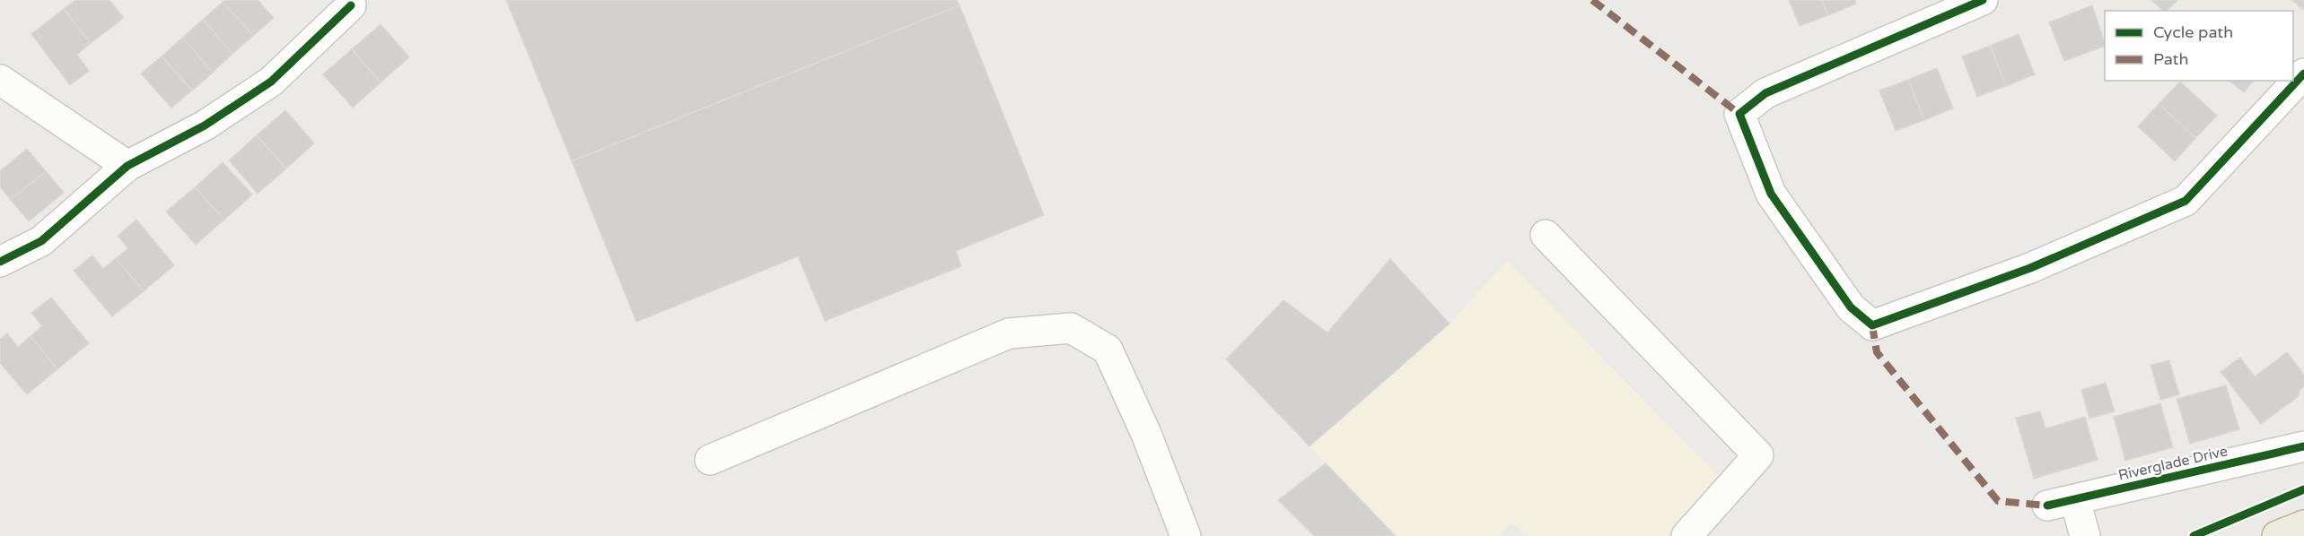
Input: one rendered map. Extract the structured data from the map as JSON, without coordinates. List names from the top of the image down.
{
  "streets": {
    "street": ["Riverglade Drive"]
  },
  "legend": ["Cycle path", "Path"]
}
